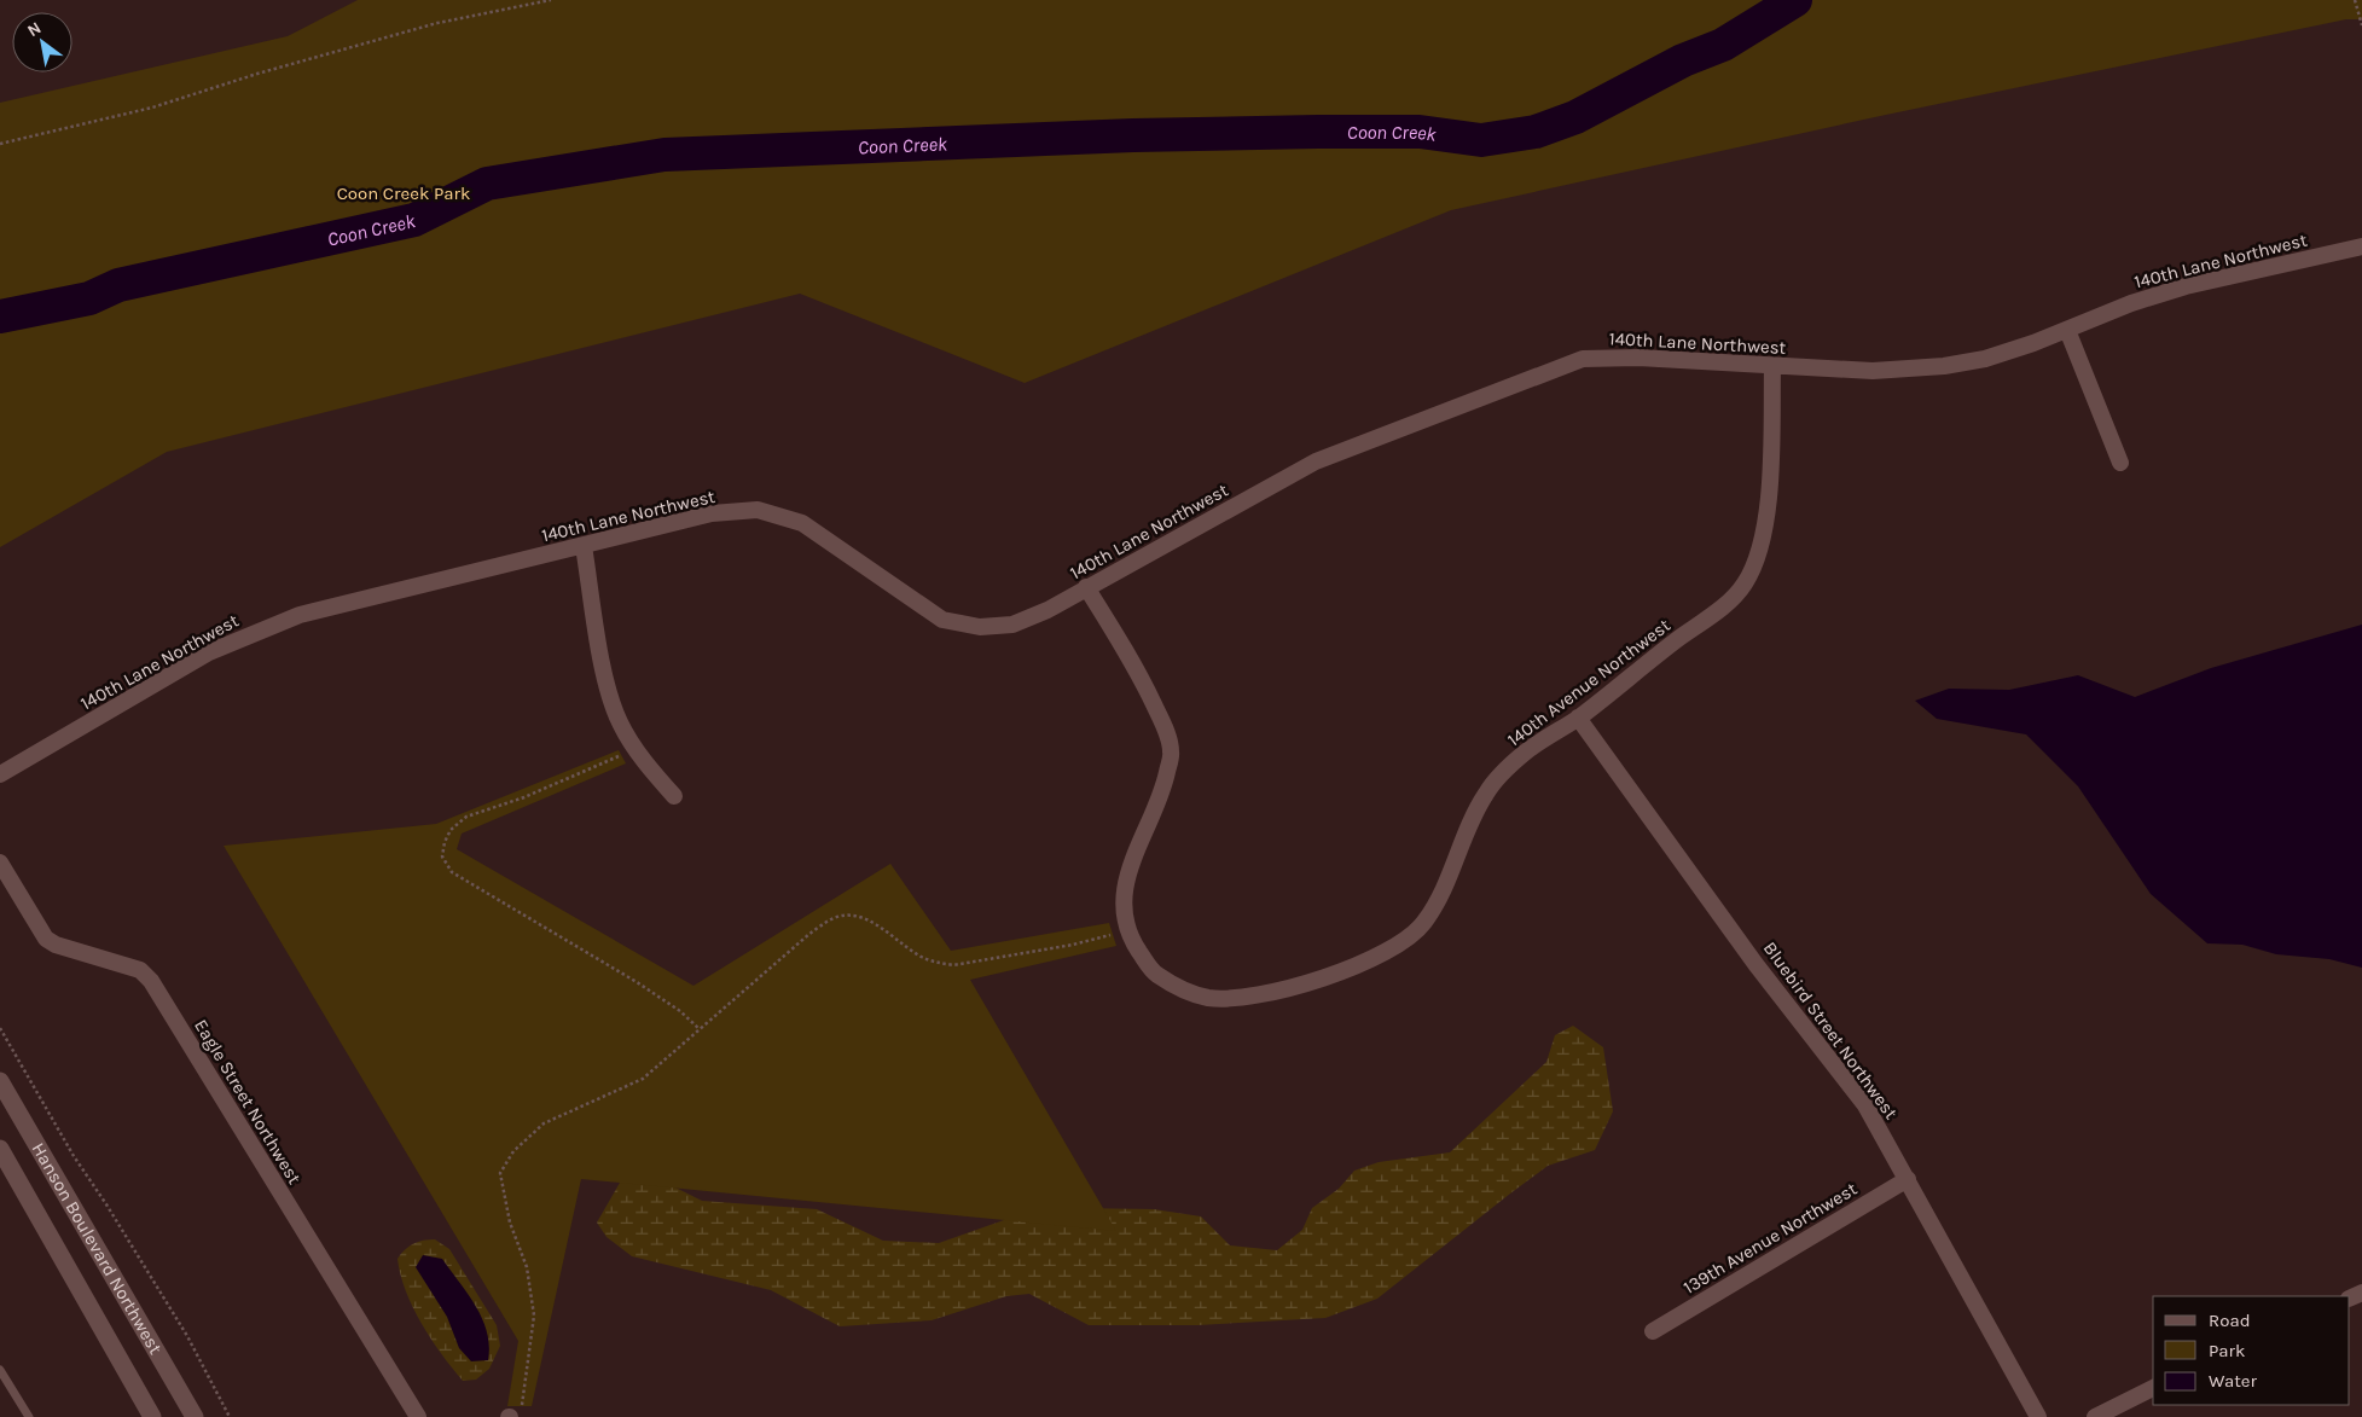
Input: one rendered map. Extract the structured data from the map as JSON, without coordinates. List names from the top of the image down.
{
  "streets": {
    "main road": ["Hanson Boulevard Northwest"],
    "street": [
      "140th Lane Northwest",
      "140th Avenue Northwest",
      "Bluebird Street Northwest",
      "Eagle Street Northwest",
      "139th Avenue Northwest"
    ]
  },
  "crossings": [
    ["140th Lane Northwest", "140th Avenue Northwest"],
    ["140th Avenue Northwest", "Bluebird Street Northwest"],
    ["Bluebird Street Northwest", "139th Avenue Northwest"]
  ],
  "water": ["Coon Creek"],
  "parks": ["Coon Creek Park"],
  "legend": ["Road", "Park", "Water"],
  "north": "top left"
}
